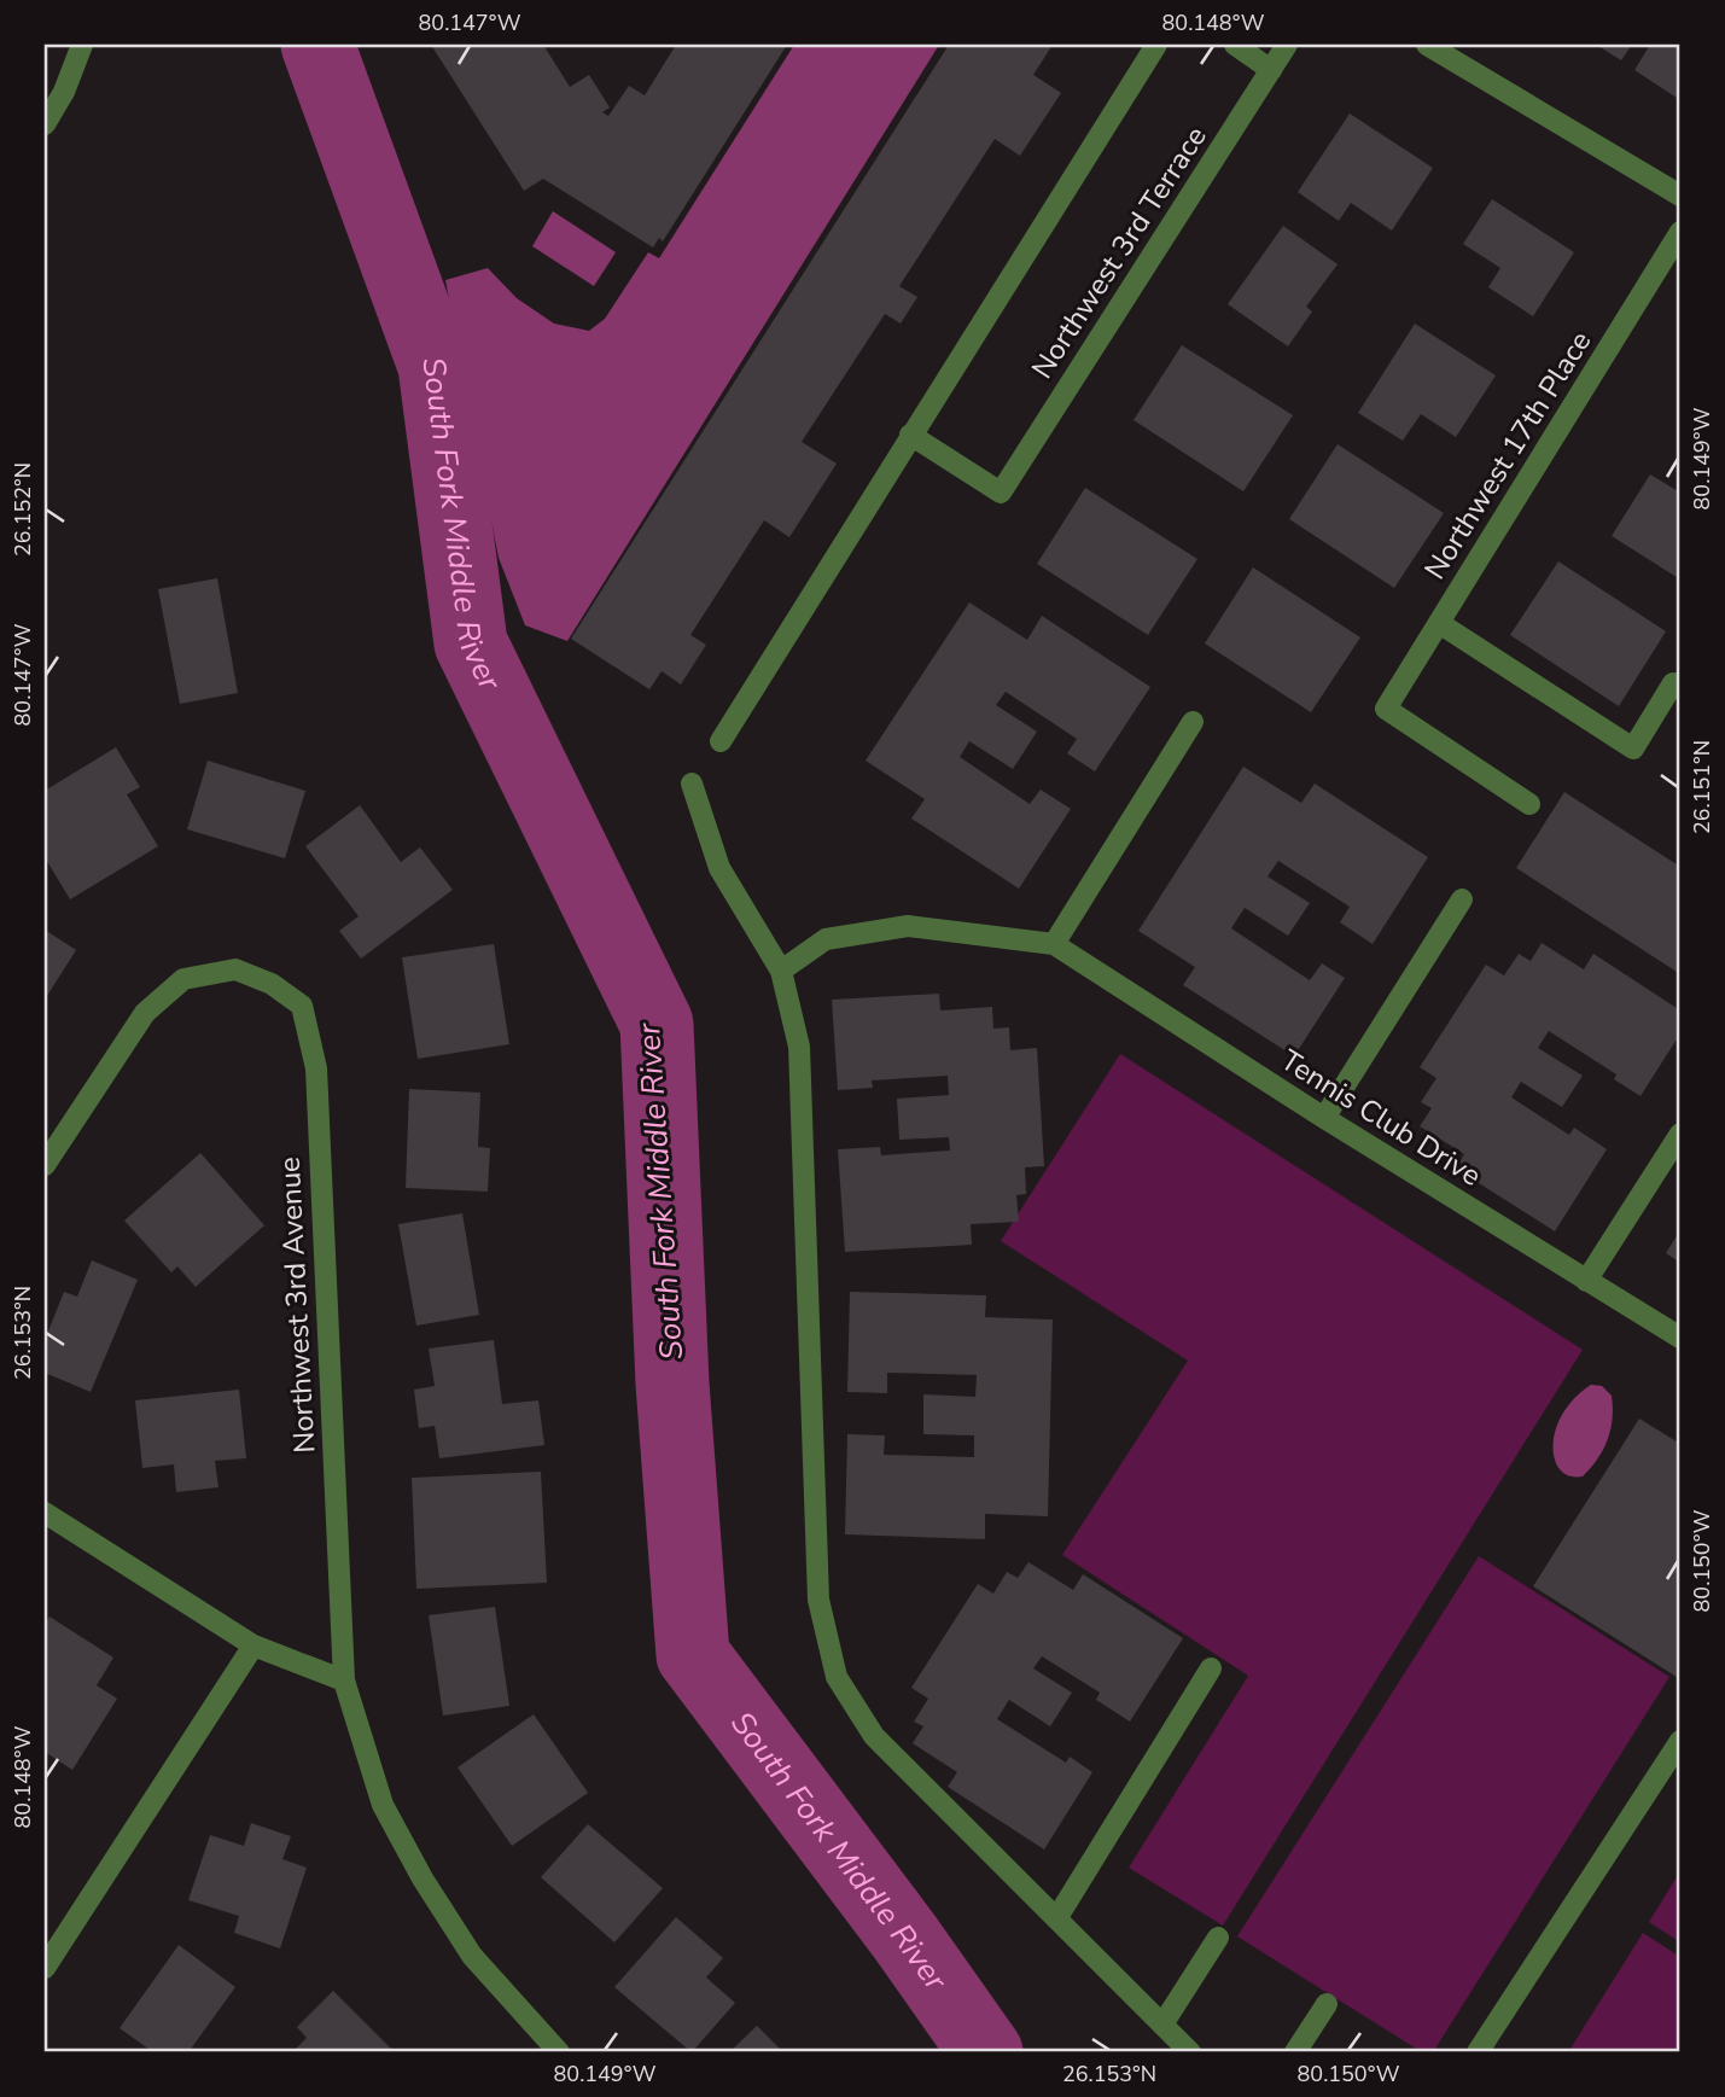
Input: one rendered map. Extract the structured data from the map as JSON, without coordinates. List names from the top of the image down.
{
  "streets": {
    "street": [
      "Northwest 3rd Terrace",
      "Northwest 17th Place",
      "Tennis Club Drive",
      "Northwest 3rd Avenue"
    ]
  },
  "water": ["South Fork Middle River"],
  "coordinates": [
    "80.147°W",
    "80.148°W",
    "80.149°W",
    "26.152°N",
    "26.151°N",
    "26.153°N",
    "80.150°W"
  ]
}
